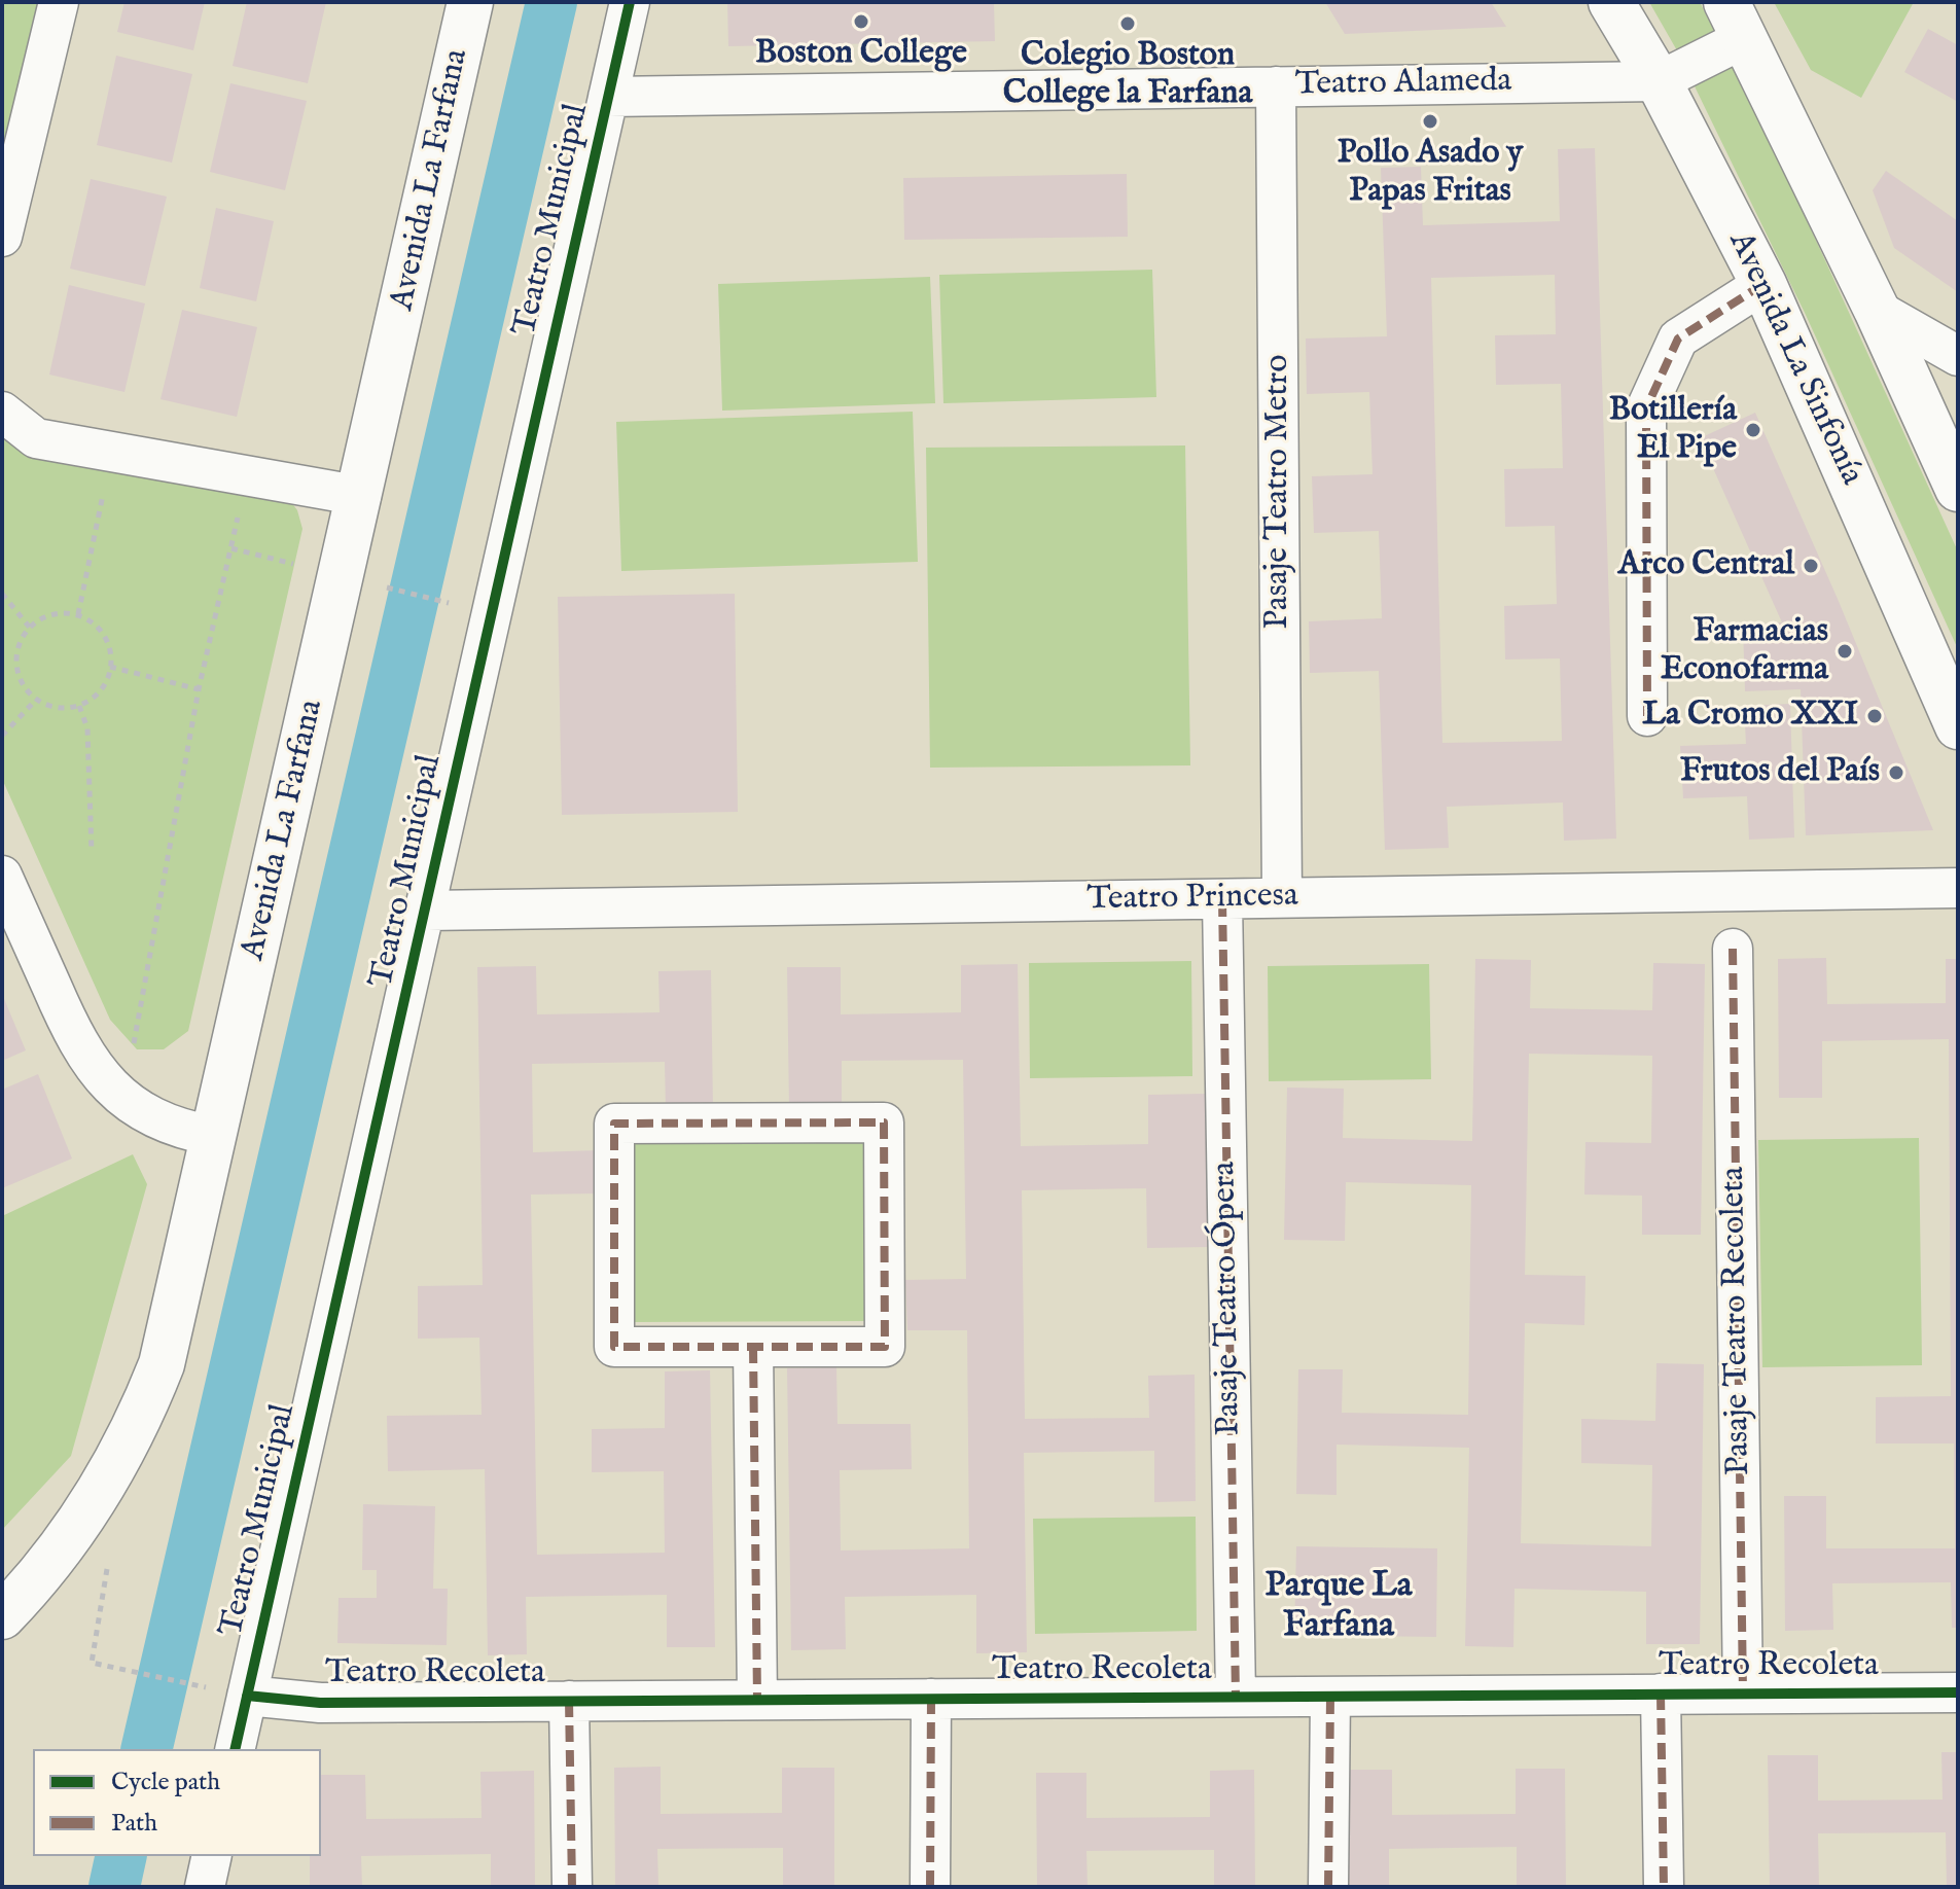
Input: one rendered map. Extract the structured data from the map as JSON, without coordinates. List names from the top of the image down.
{
  "streets": {
    "street": [
      "Teatro Alameda",
      "Avenida La Farfana",
      "Teatro Municipal",
      "Avenida La Sinfonía",
      "Pasaje Teatro Metro",
      "Teatro Princesa",
      "Pasaje Teatro Ópera",
      "Pasaje Teatro Recoleta",
      "Teatro Recoleta"
    ]
  },
  "crossings": [
    ["Teatro Alameda", "Teatro Municipal"],
    ["Teatro Alameda", "Avenida La Sinfonía"],
    ["Teatro Alameda", "Pasaje Teatro Metro"],
    ["Teatro Municipal", "Teatro Princesa"],
    ["Teatro Municipal", "Teatro Recoleta"],
    ["Pasaje Teatro Metro", "Teatro Princesa"],
    ["Teatro Princesa", "Pasaje Teatro Ópera"],
    ["Pasaje Teatro Ópera", "Teatro Recoleta"],
    ["Pasaje Teatro Recoleta", "Teatro Recoleta"]
  ],
  "districts": ["Parque La Farfana"],
  "places": [
    "Boston College",
    "Colegio Boston College la Farfana",
    "Pollo Asado y Papas Fritas",
    "Botillería El Pipe",
    "Arco Central",
    "Farmacias Econofarma",
    "La Cromo XXI",
    "Frutos del País"
  ],
  "legend": ["Cycle path", "Path"]
}
